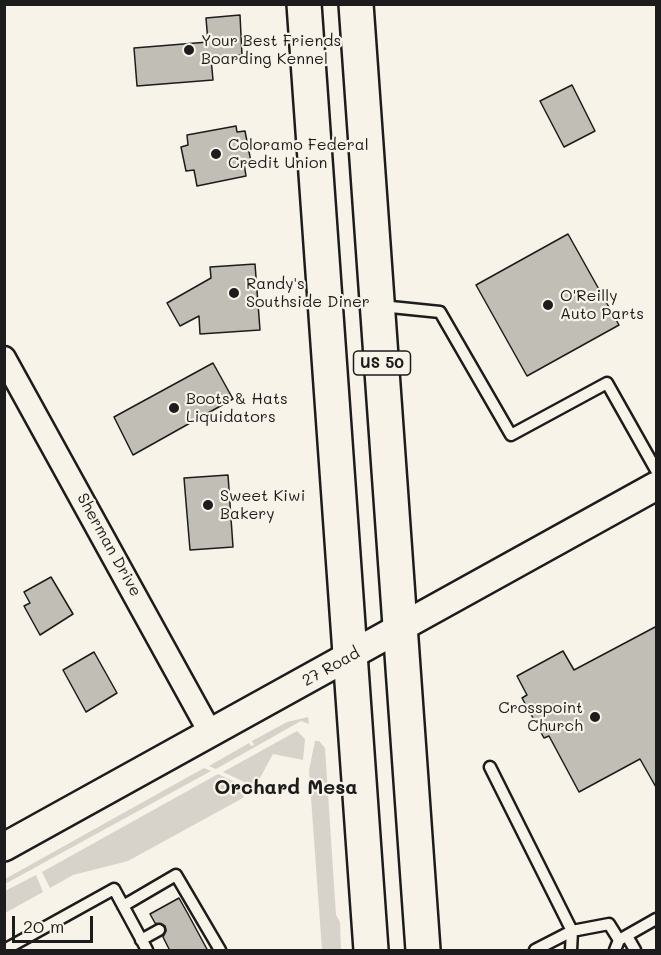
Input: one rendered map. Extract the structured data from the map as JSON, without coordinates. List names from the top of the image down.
{
  "streets": {
    "highway": ["US 50"],
    "street": ["Sherman Drive", "27 Road"]
  },
  "crossings": [
    ["US 50", "27 Road"],
    ["Sherman Drive", "27 Road"]
  ],
  "districts": ["Orchard Mesa"],
  "places": [
    "Your Best Friends Boarding Kennel",
    "Coloramo Federal Credit Union",
    "Randy's Southside Diner",
    "O'Reilly Auto Parts",
    "Boots & Hats Liquidators",
    "Sweet Kiwi Bakery",
    "Crosspoint Church"
  ],
  "scale_bar": "20 m"
}
